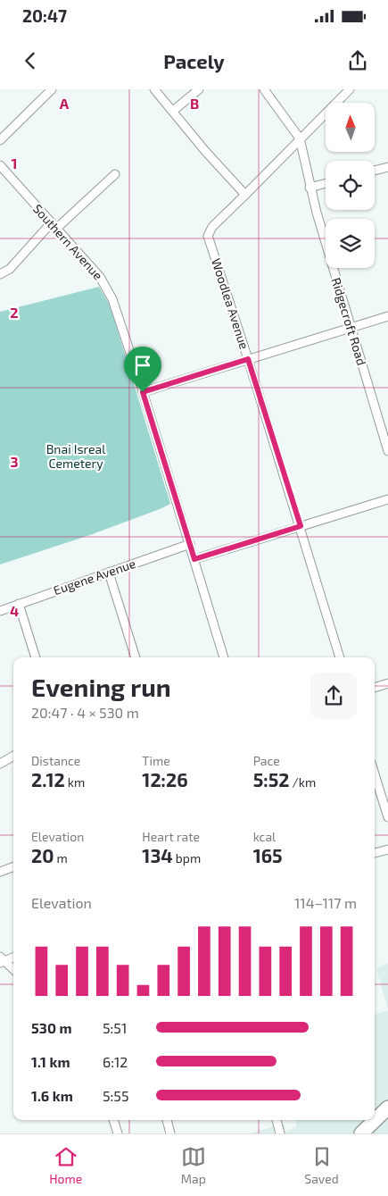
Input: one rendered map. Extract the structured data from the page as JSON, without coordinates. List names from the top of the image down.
{
  "streets": {
    "street": [
      "Southern Avenue",
      "Woodlea Avenue",
      "Ridgecroft Road",
      "Eugene Avenue"
    ]
  },
  "crossings": [
    ["Southern Avenue", "Eugene Avenue"]
  ],
  "parks": ["Bnai Isreal Cemetery"],
  "north": "top",
  "page": {
    "status": "20:47",
    "header": "Pacely",
    "heading": ["Evening run", "20:47 · 4 × 530 m"],
    "stats": [
      ["Distance", "2.12 km"],
      ["Time", "12:26"],
      ["Pace", "5:52 /km"],
      ["Elevation", "20 m"],
      ["Heart rate", "134 bpm"],
      ["kcal", "165"]
    ],
    "chart": ["Elevation", "114–117 m"],
    "list": [
      {
        "name": "530 m",
        "note": "5:51"
      },
      {
        "name": "1.1 km",
        "note": "6:12"
      },
      {
        "name": "1.6 km",
        "note": "5:55"
      }
    ],
    "tabs": ["Home", "Map", "Saved"]
  },
  "grid": {
    "columns": ["A", "B"],
    "rows": [
      "1",
      "2",
      "3",
      "4"
    ]
  }
}
